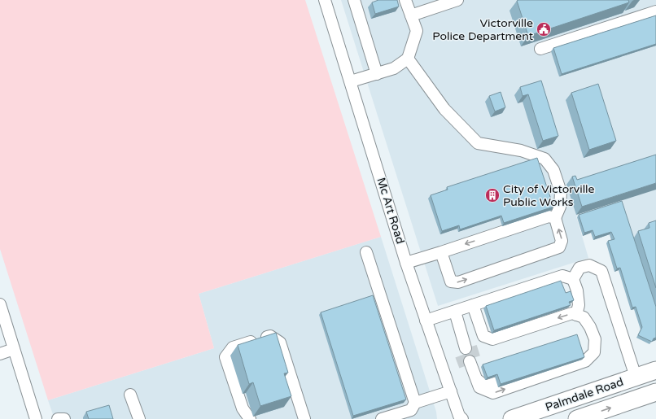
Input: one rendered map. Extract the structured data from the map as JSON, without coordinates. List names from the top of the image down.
{
  "streets": {
    "highway": ["Palmdale Road"],
    "street": ["Mc Art Road"]
  },
  "places": {
    "public building": ["Victorville Police Department"],
    "building": ["City of Victorville Public Works"]
  }
}
